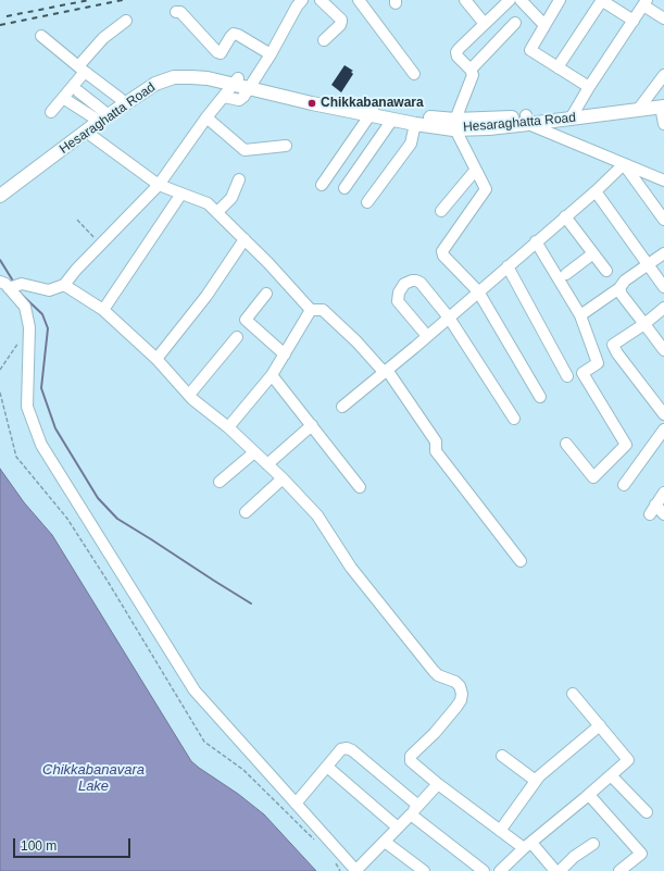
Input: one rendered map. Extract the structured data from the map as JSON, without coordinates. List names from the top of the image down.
{
  "streets": {
    "main road": ["Hesaraghatta Road"]
  },
  "water": ["Chikkabanavara Lake"],
  "places": ["Chikkabanawara"],
  "scale_bar": "100 m"
}
